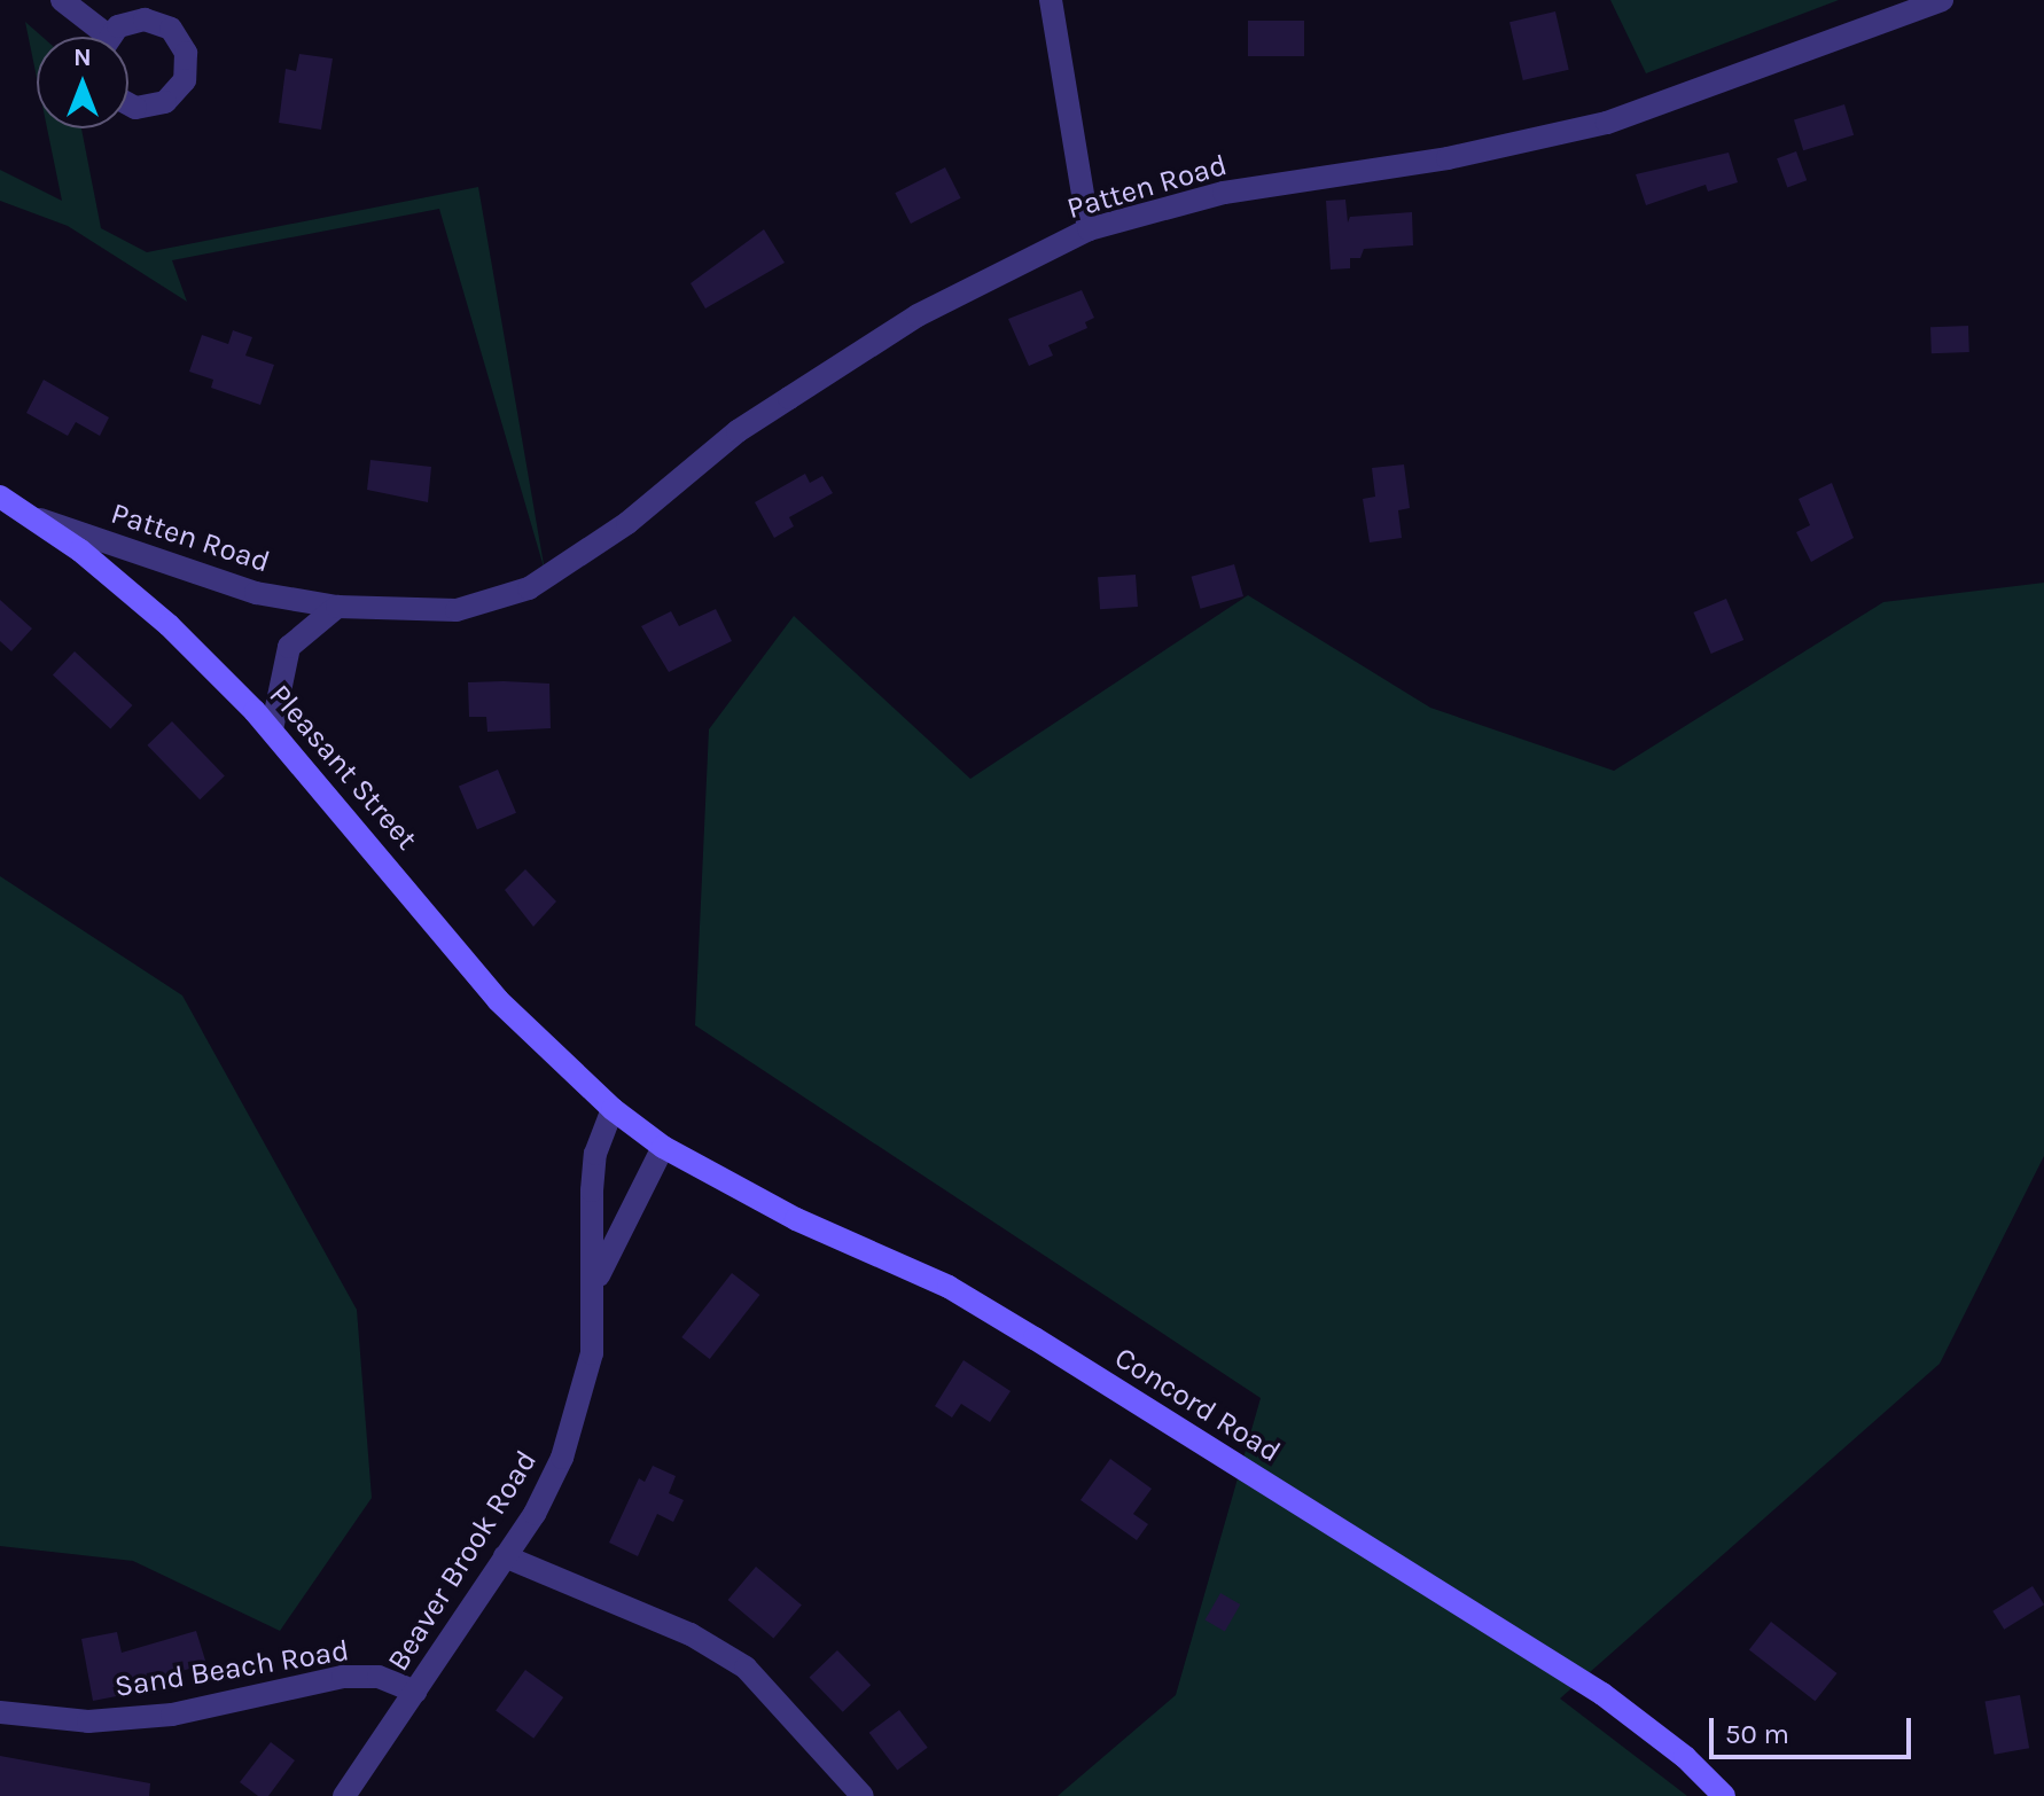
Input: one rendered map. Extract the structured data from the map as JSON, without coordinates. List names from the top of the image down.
{
  "streets": {
    "main road": ["Pleasant Street", "Concord Road"],
    "street": ["Patten Road", "Beaver Brook Road", "Sand Beach Road"]
  },
  "crossings": [
    ["Patten Road", "Pleasant Street"],
    ["Pleasant Street", "Concord Road"],
    ["Pleasant Street", "Beaver Brook Road"],
    ["Concord Road", "Beaver Brook Road"],
    ["Beaver Brook Road", "Sand Beach Road"]
  ],
  "scale_bar": "50 m",
  "north": "top"
}
